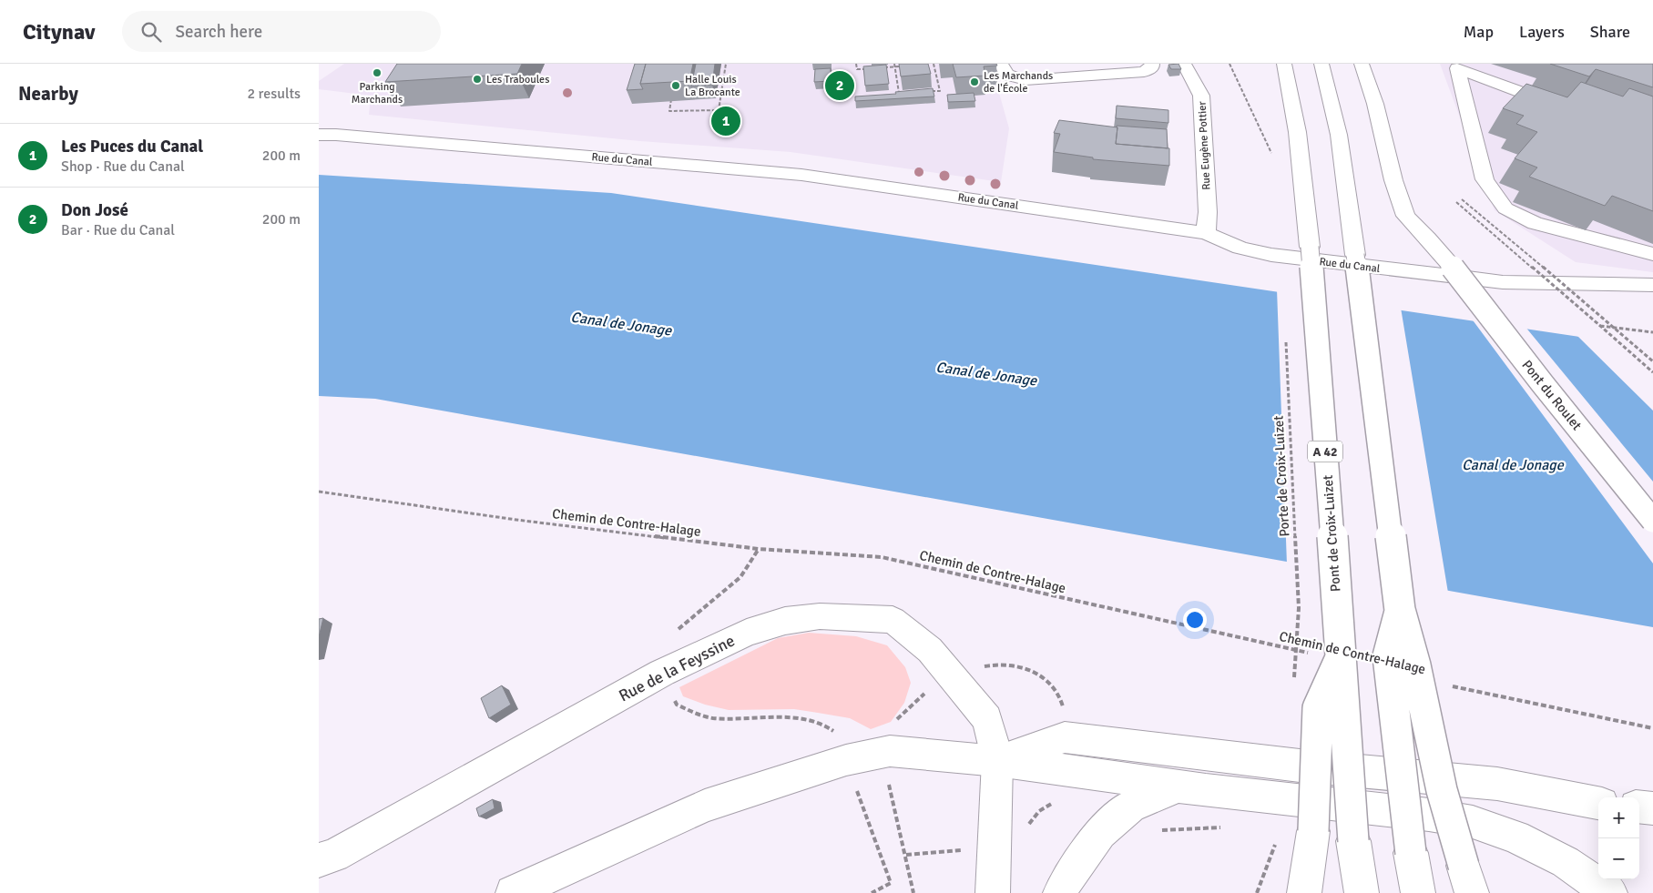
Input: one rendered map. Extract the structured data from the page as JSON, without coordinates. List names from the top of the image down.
{
  "streets": {
    "main road": [
      "Rue Eugène Pottier",
      "Rue du Canal",
      "Pont du Roulet",
      "A 42",
      "Pont de Croix-Luizet",
      "Rue de la Feyssine"
    ],
    "path": ["Porte de Croix-Luizet", "Chemin de Contre-Halage"]
  },
  "crossings": [
    ["Rue Eugène Pottier", "Rue du Canal"],
    ["Chemin de Contre-Halage", "Pont de Croix-Luizet"]
  ],
  "water": ["Canal de Jonage"],
  "places": [
    "Parking Marchands",
    "Les Traboules",
    "Les Marchands de l'École",
    "Halle Louis La Brocante"
  ],
  "page": {
    "header": "Citynav",
    "search": "Search here",
    "nav": ["Map", "Layers", "Share"],
    "heading": ["Nearby", "2 results"],
    "pins": ["2", "1"],
    "list": [
      {
        "mark": "1",
        "name": "Les Puces du Canal",
        "note": "Shop · Rue du Canal",
        "value": "200 m"
      },
      {
        "mark": "2",
        "name": "Don José",
        "note": "Bar · Rue du Canal",
        "value": "200 m"
      }
    ],
    "map_buttons": ["+", "−"]
  }
}
